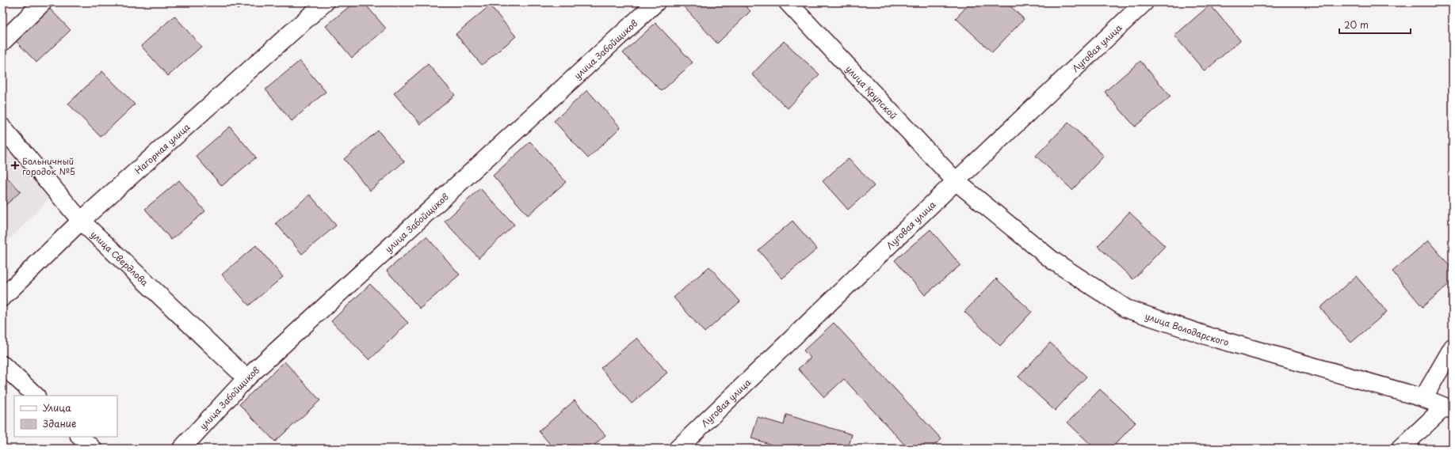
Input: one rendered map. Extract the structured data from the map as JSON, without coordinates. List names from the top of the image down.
{
  "streets": {
    "street": [
      "Луговая улица",
      "улица Забойщиков",
      "улица Крупской",
      "Нагорная улица",
      "улица Свердлова",
      "улица Володарского"
    ]
  },
  "crossings": [
    ["Луговая улица", "улица Крупской"],
    ["Луговая улица", "улица Володарского"],
    ["улица Забойщиков", "улица Свердлова"],
    ["улица Крупской", "улица Володарского"],
    ["Нагорная улица", "улица Свердлова"]
  ],
  "places": {
    "health": ["Больничный городок №5"]
  },
  "legend": ["Улица", "Здание"],
  "scale_bar": "20 m"
}
